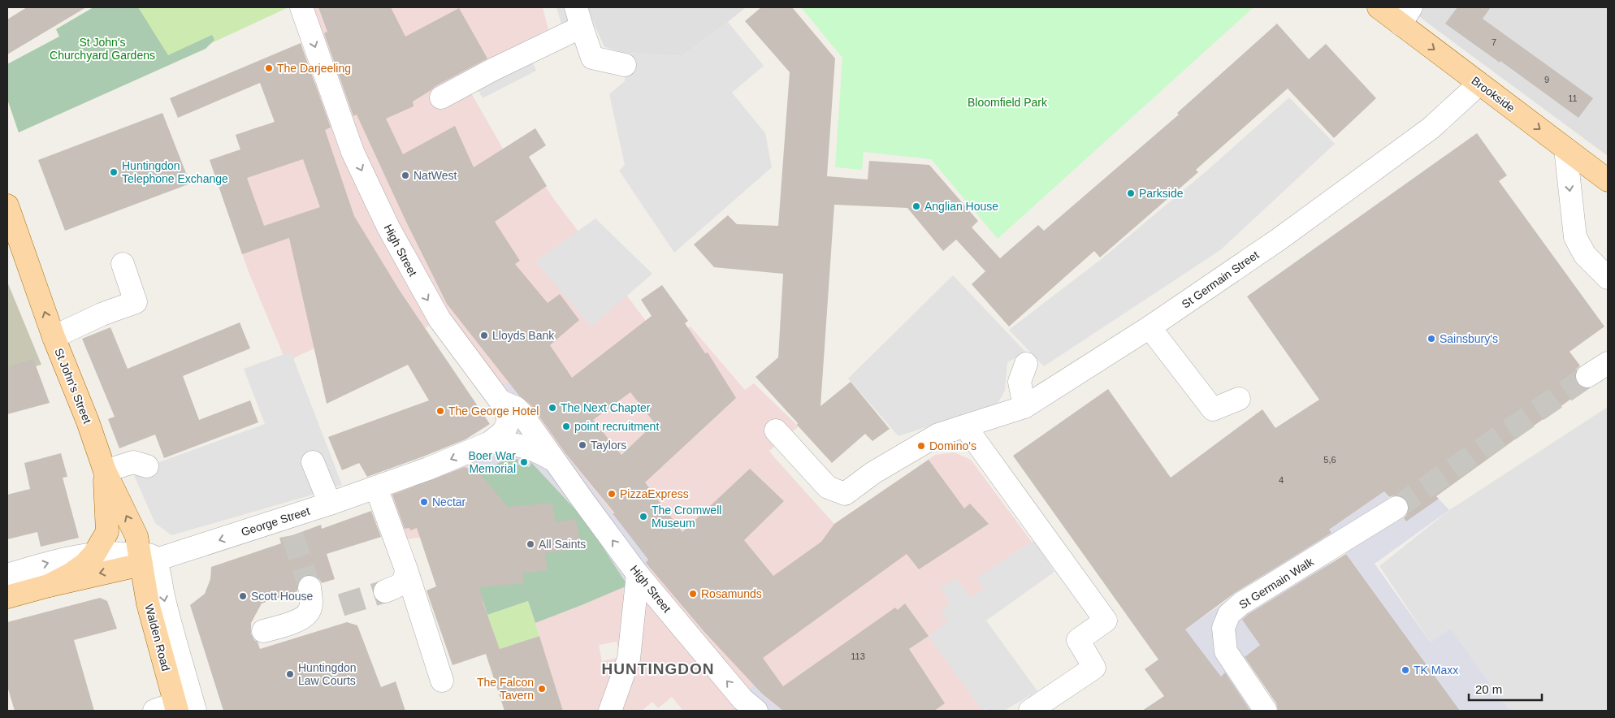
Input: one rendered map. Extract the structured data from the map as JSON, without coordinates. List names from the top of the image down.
{
  "streets": {
    "main road": [
      "Brookside",
      "St John's Street",
      "George Street",
      "Walden Road"
    ],
    "street": ["High Street", "St Germain Street", "St Germain Walk"]
  },
  "crossings": [
    ["Brookside", "St Germain Street"],
    ["High Street", "George Street"],
    ["St John's Street", "George Street"],
    ["St John's Street", "Walden Road"],
    ["George Street", "Walden Road"]
  ],
  "one_way": ["Brookside", "St John's Street", "George Street"],
  "districts": ["HUNTINGDON"],
  "parks": ["St John's Churchyard Gardens", "Bloomfield Park"],
  "places": [
    "The Darjeeling",
    "Huntingdon Telephone Exchange",
    "NatWest",
    "Parkside",
    "Anglian House",
    "Lloyds Bank",
    "Sainsbury's",
    "The Next Chapter",
    "The George Hotel",
    "point recruitment",
    "Taylors",
    "Domino's",
    "Boer War Memorial",
    "PizzaExpress",
    "Nectar",
    "The Cromwell Museum",
    "All Saints",
    "Rosamunds",
    "Scott House",
    "TK Maxx",
    "Huntingdon Law Courts",
    "The Falcon Tavern"
  ],
  "house_numbers": [
    "7",
    "9",
    "11",
    "5,6",
    "4",
    "113"
  ],
  "scale_bar": "20 m"
}
